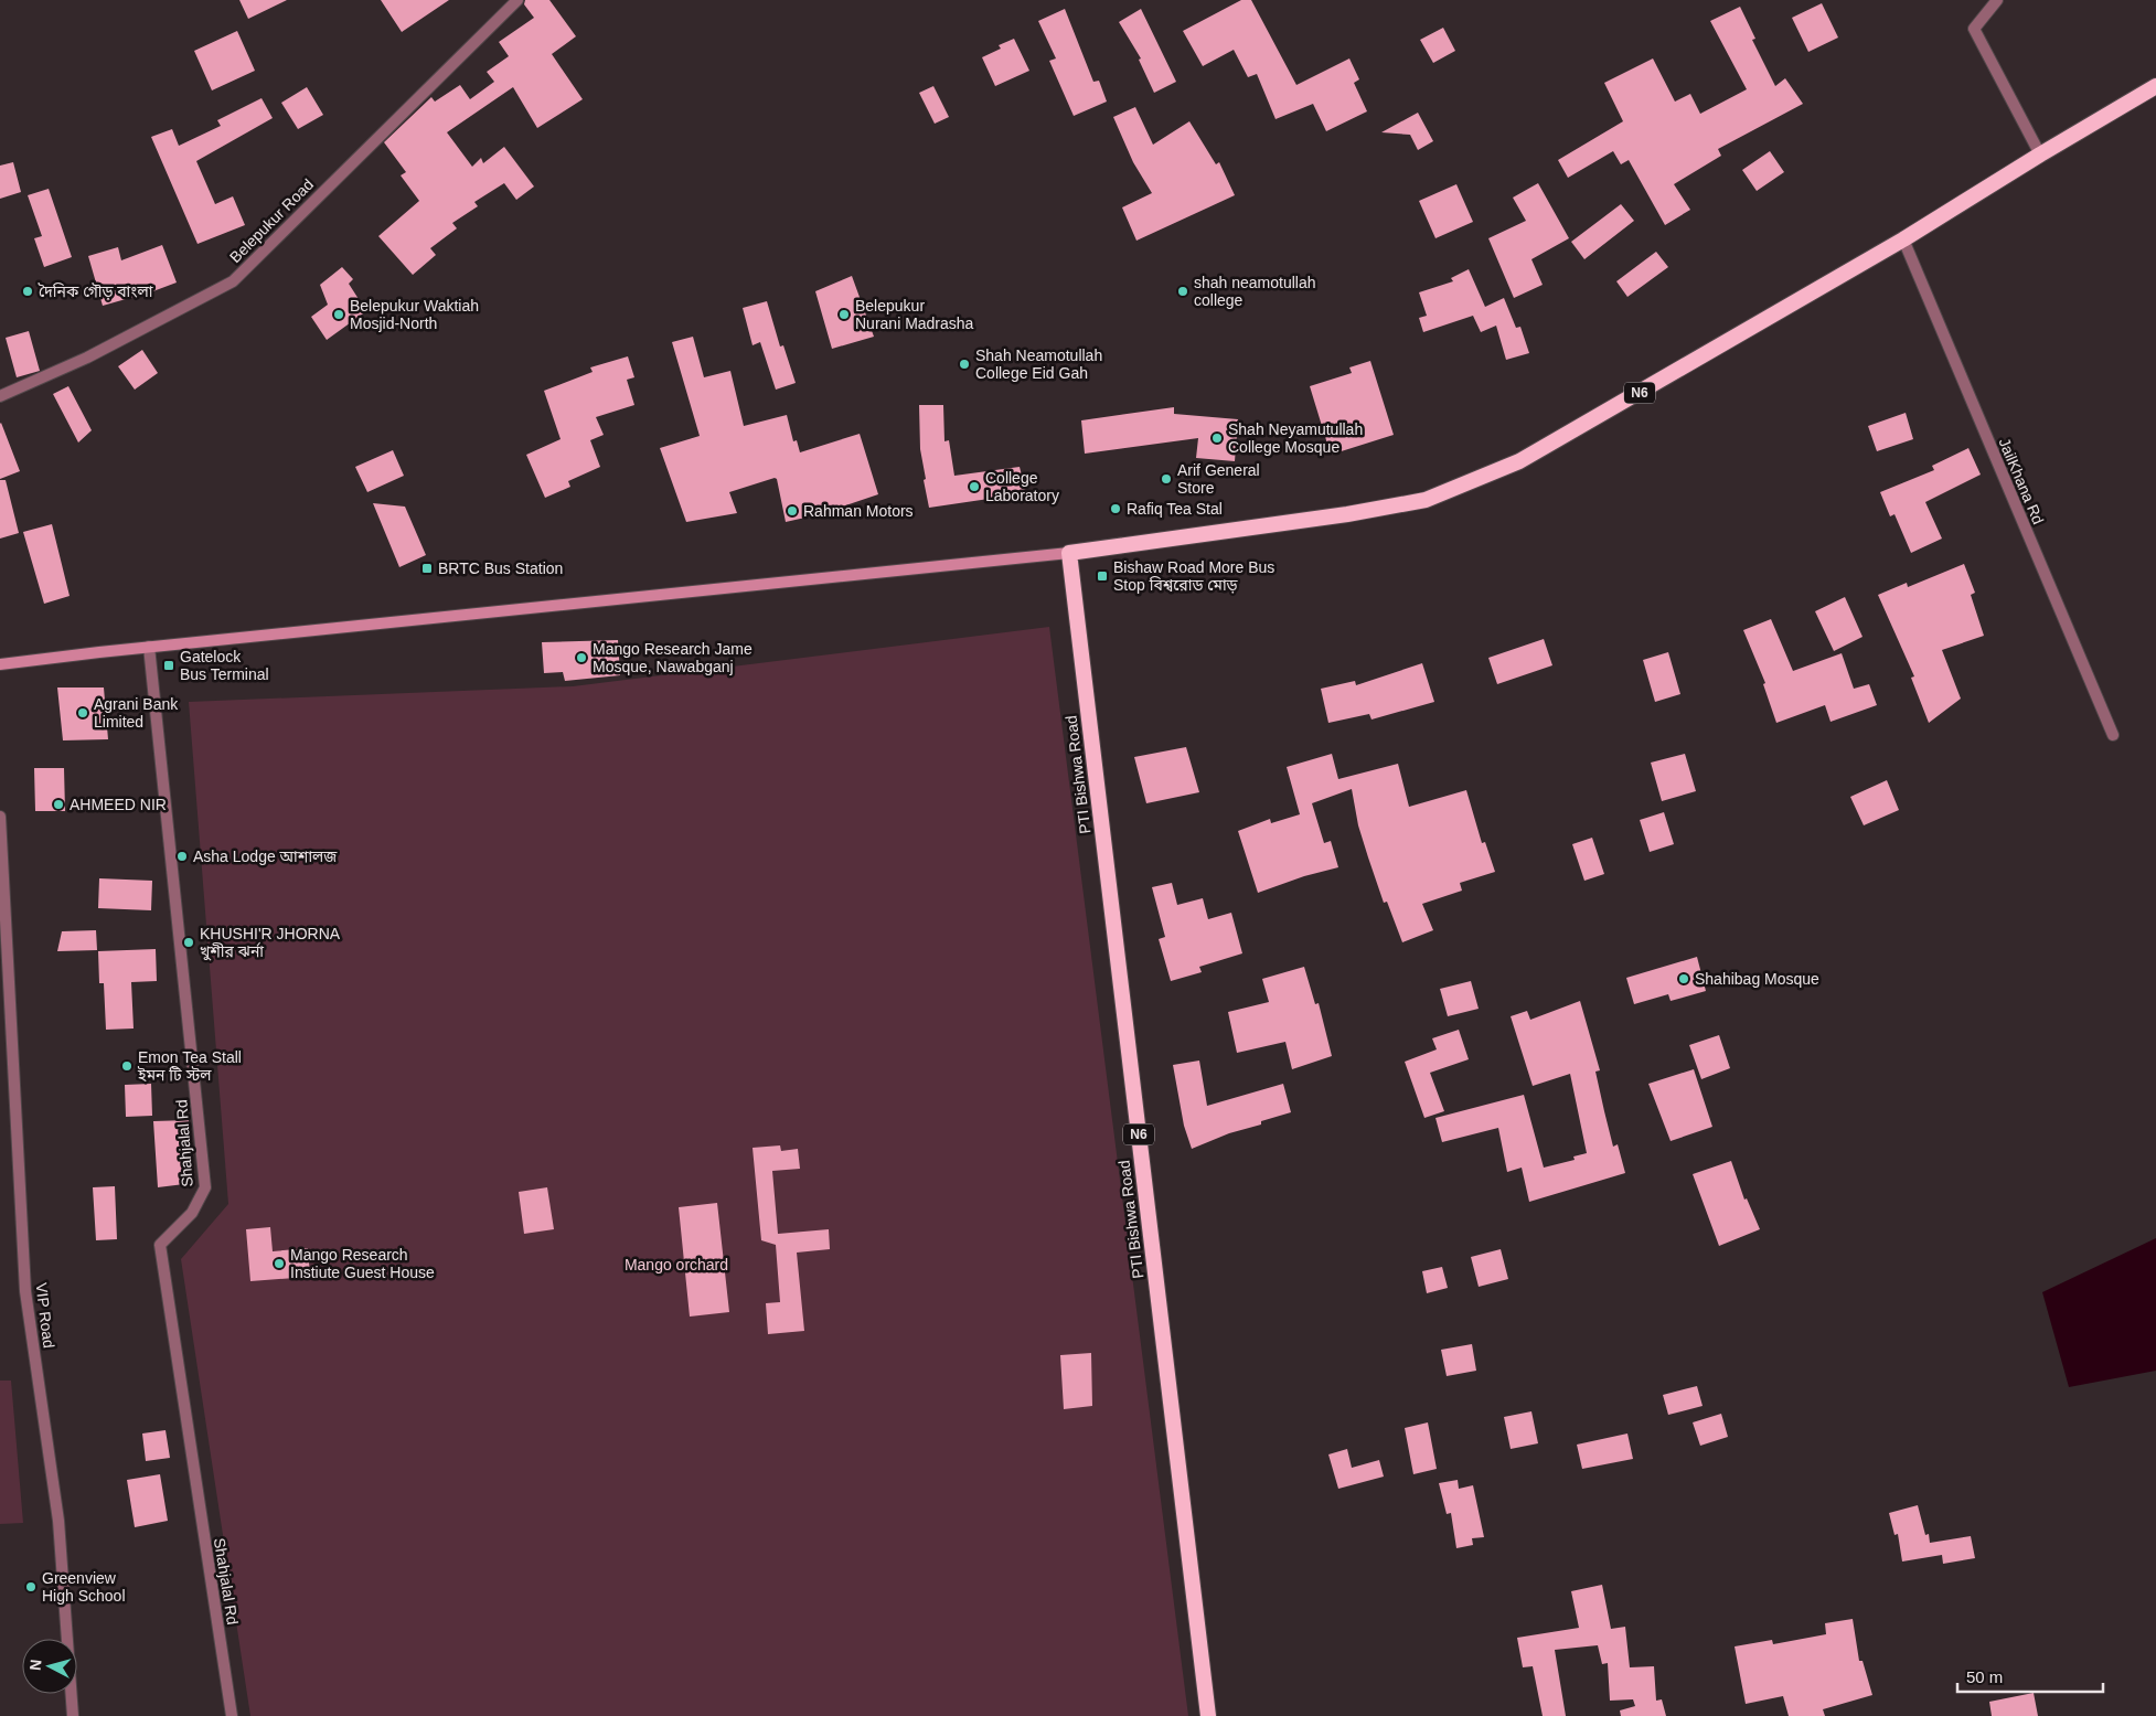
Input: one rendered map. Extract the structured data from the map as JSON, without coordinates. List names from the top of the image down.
{
  "streets": {
    "highway": ["N6", "PTI Bishwa Road"],
    "street": [
      "Belepukur Road",
      "JailKhana Rd",
      "Shahjalal Rd",
      "VIP Road"
    ]
  },
  "crossings": [
    ["N6", "JailKhana Rd"],
    ["N6", "PTI Bishwa Road"]
  ],
  "parks": ["Mango orchard"],
  "places": {
    "other": [
      "দৈনিক গৌড় বাংলা",
      "shah neamotullah college",
      "Belepukur Waktiah Mosjid-North",
      "Belepukur Nurani Madrasha",
      "Shah Neamotullah College Eid Gah",
      "Shah Neyamutullah College Mosque",
      "Arif General Store",
      "College Laboratory",
      "Rafiq Tea Stal",
      "Rahman Motors",
      "Mango Research Jame Mosque, Nawabganj",
      "Agrani Bank Limited",
      "AHMEED NIR",
      "Asha Lodge আশালজ",
      "KHUSHI'R JHORNA খুশীর ঝর্না",
      "Shahibag Mosque",
      "Emon Tea Stall ইমন টি স্টল",
      "Mango Research Instiute Guest House",
      "Greenview High School"
    ],
    "transit": ["BRTC Bus Station", "Bishaw Road More Bus Stop বিশ্বরোড মোড়", "Gatelock Bus Terminal"]
  },
  "scale_bar": "50 m",
  "north": "left"
}
